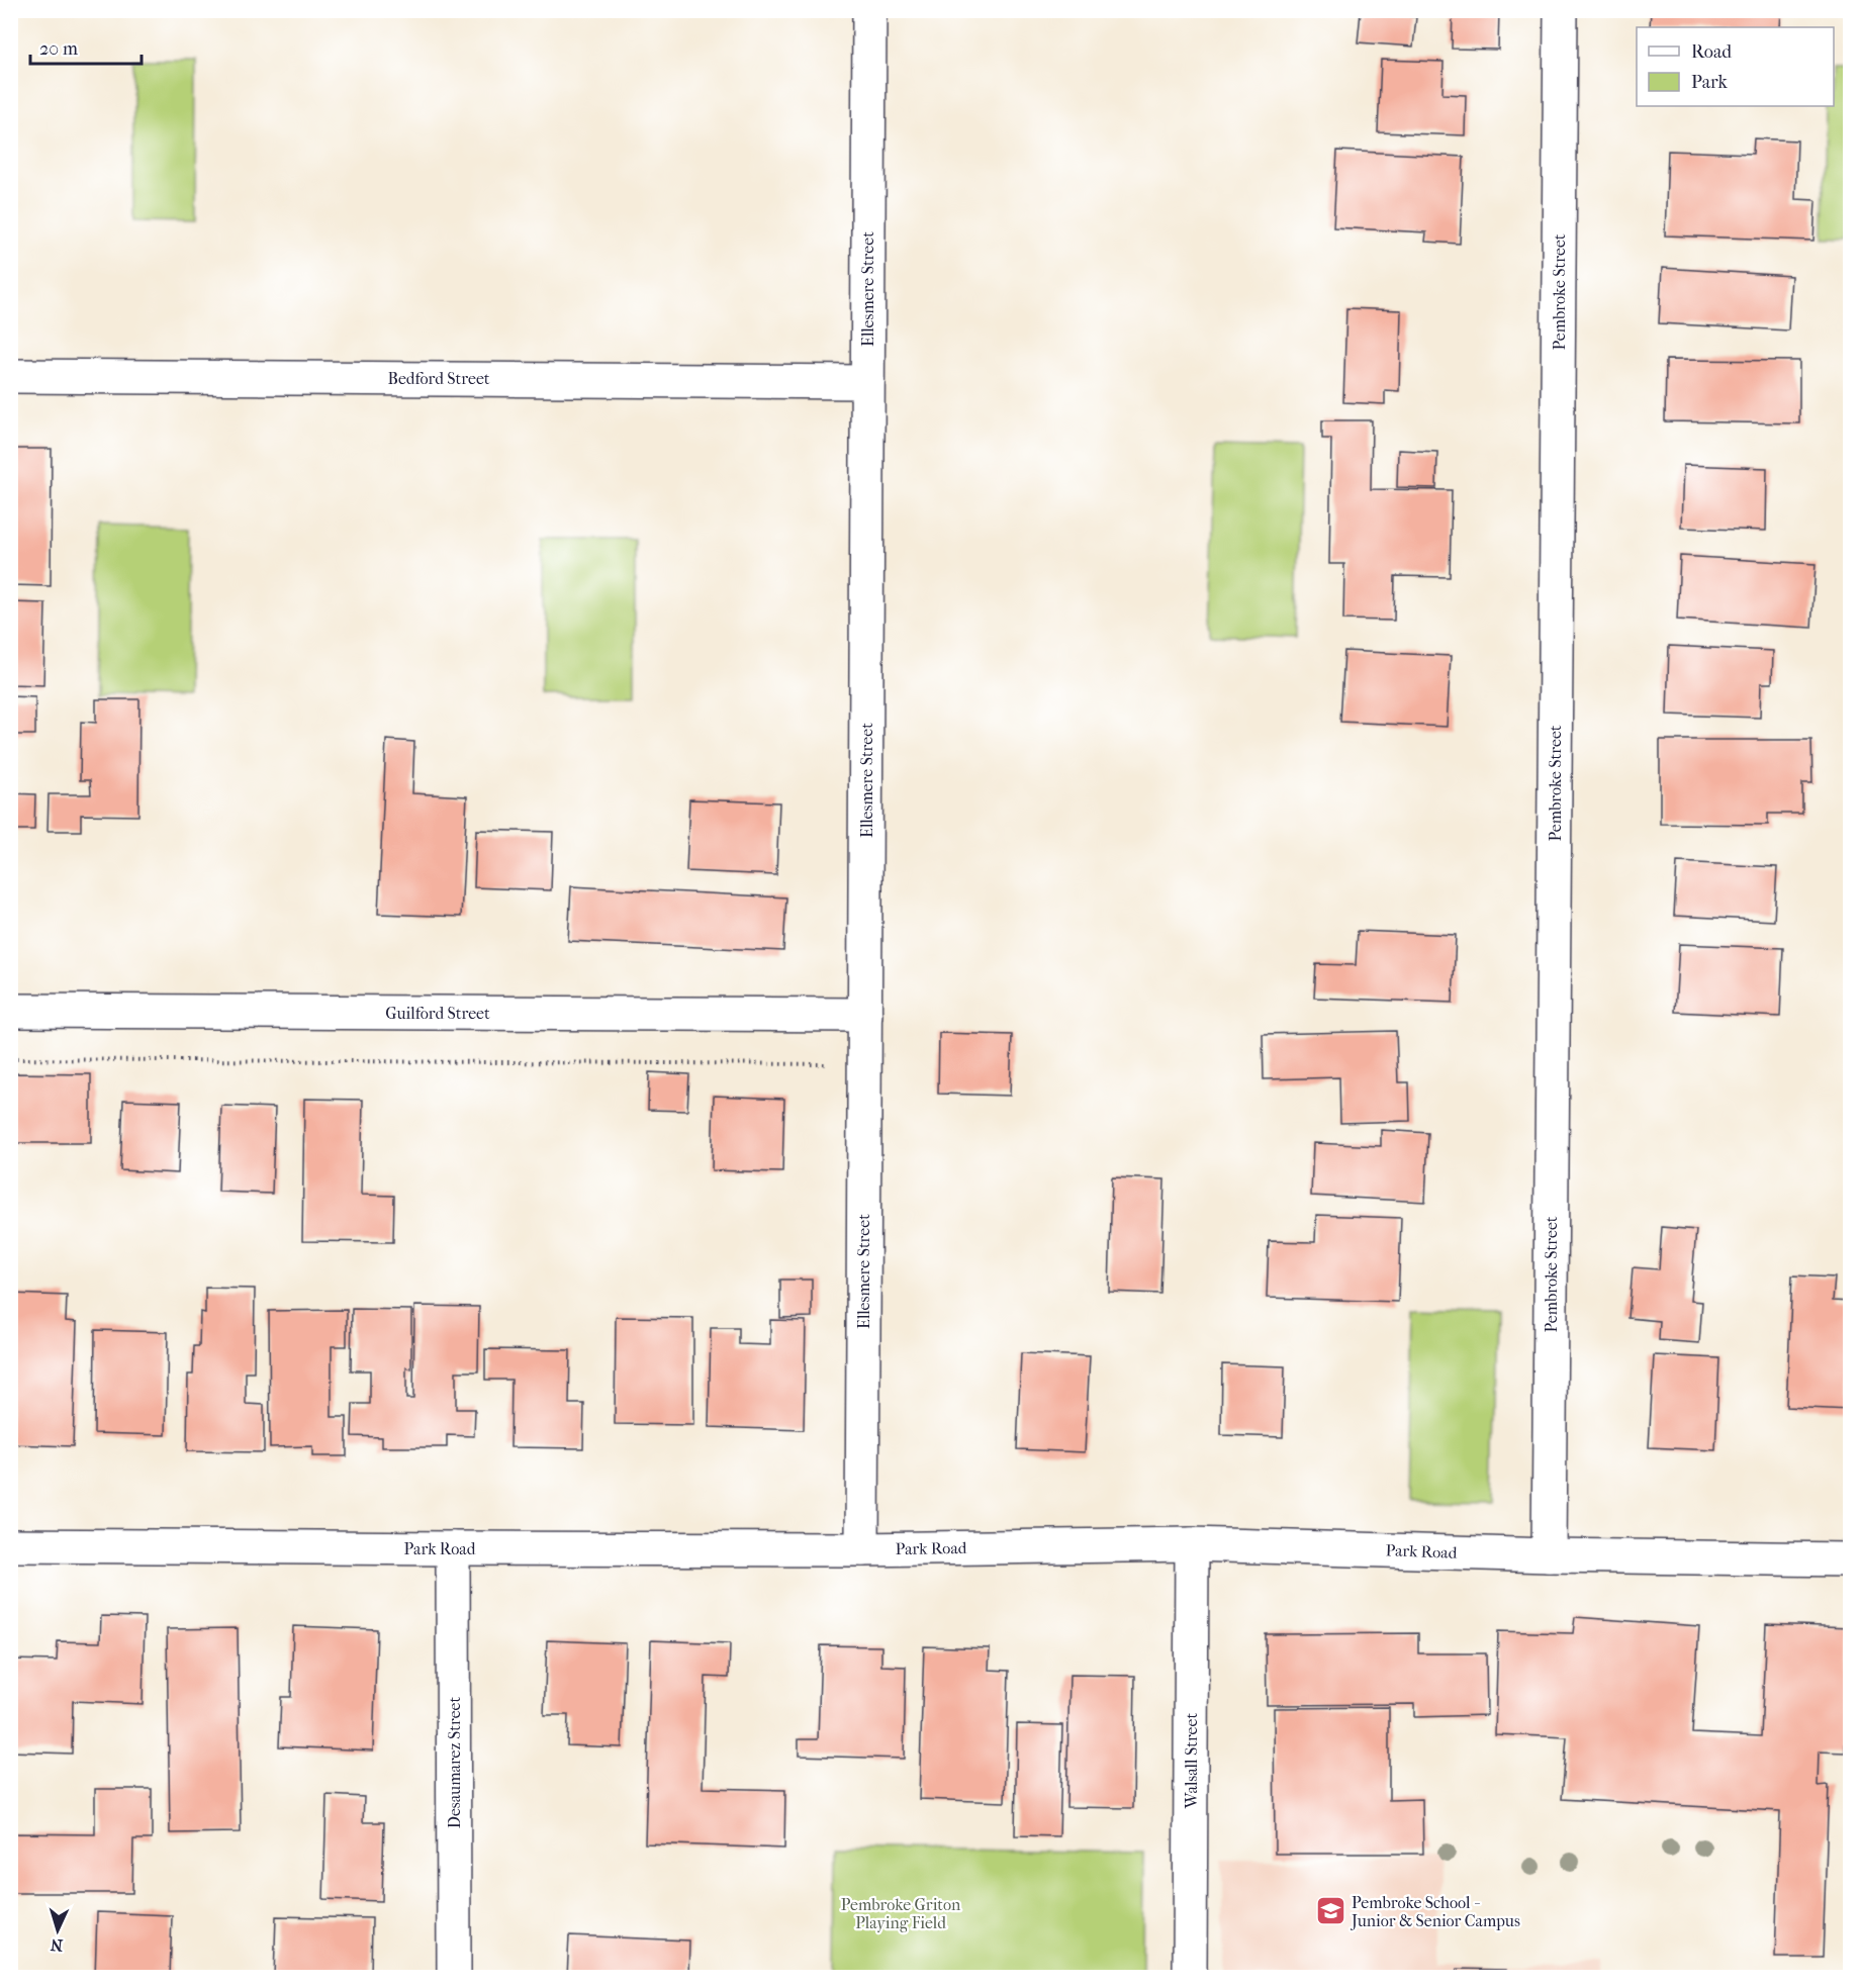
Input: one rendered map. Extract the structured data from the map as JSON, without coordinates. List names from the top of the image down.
{
  "streets": {
    "street": [
      "Ellesmere Street",
      "Pembroke Street",
      "Bedford Street",
      "Guilford Street",
      "Park Road",
      "Walsall Street",
      "Desaumarez Street"
    ]
  },
  "crossings": [
    ["Ellesmere Street", "Bedford Street"],
    ["Ellesmere Street", "Guilford Street"],
    ["Ellesmere Street", "Park Road"],
    ["Pembroke Street", "Park Road"],
    ["Park Road", "Walsall Street"],
    ["Park Road", "Desaumarez Street"]
  ],
  "parks": ["Pembroke Griton Playing Field"],
  "places": {
    "school or university": ["Pembroke School - Junior & Senior Campus"]
  },
  "legend": ["Road", "Park"],
  "scale_bar": "20 m",
  "north": "bottom"
}
